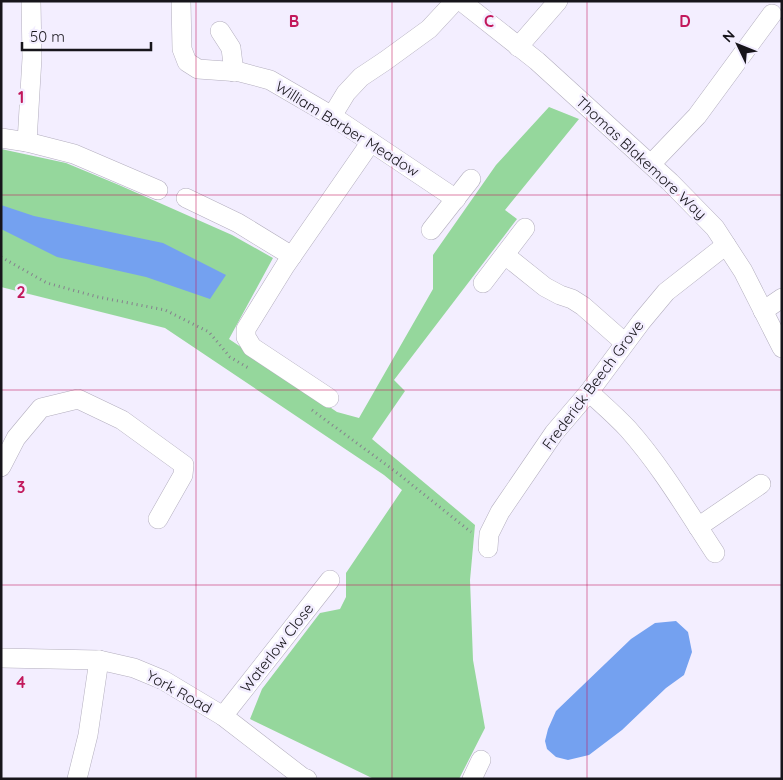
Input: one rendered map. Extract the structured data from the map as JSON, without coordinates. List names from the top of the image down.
{
  "streets": {
    "street": [
      "William Barber Meadow",
      "Thomas Blakemore Way",
      "Frederick Beech Grove",
      "Waterlow Close",
      "York Road"
    ]
  },
  "crossings": [
    ["Thomas Blakemore Way", "Frederick Beech Grove"],
    ["Waterlow Close", "York Road"]
  ],
  "scale_bar": "50 m",
  "north": "top left",
  "grid": {
    "columns": ["B", "C", "D"],
    "rows": [
      "1",
      "2",
      "3",
      "4"
    ]
  }
}
